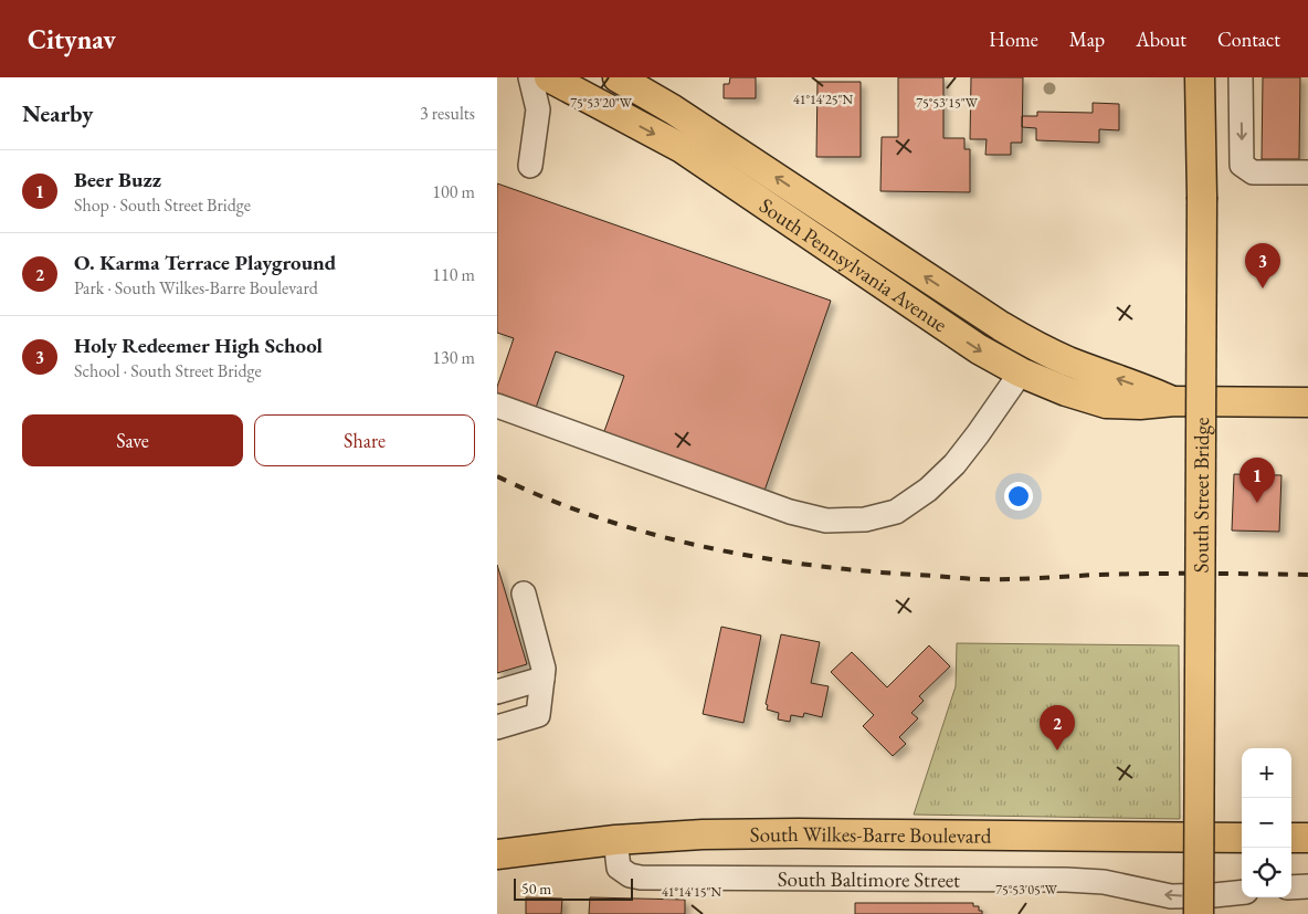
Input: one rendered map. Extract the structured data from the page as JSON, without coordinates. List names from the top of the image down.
{
  "streets": {
    "main road": ["South Pennsylvania Avenue", "South Street Bridge", "South Wilkes-Barre Boulevard"],
    "street": ["South Baltimore Street"]
  },
  "crossings": [
    ["South Wilkes-Barre Boulevard", "South Baltimore Street"]
  ],
  "one_way": ["South Baltimore Street"],
  "scale_bar": "50 m",
  "page": {
    "header": "Citynav",
    "nav": [
      "Home",
      "Map",
      "About",
      "Contact"
    ],
    "heading": ["Nearby", "3 results"],
    "list": [
      {
        "mark": "1",
        "name": "Beer Buzz",
        "note": "Shop · South Street Bridge",
        "value": "100 m"
      },
      {
        "mark": "2",
        "name": "O. Karma Terrace Playground",
        "note": "Park · South Wilkes-Barre Boulevard",
        "value": "110 m"
      },
      {
        "mark": "3",
        "name": "Holy Redeemer High School",
        "note": "School · South Street Bridge",
        "value": "130 m"
      }
    ],
    "pins": ["3", "1", "2"],
    "buttons": ["Save", "Share"],
    "map_buttons": ["+", "−"],
    "scale": "50 m"
  },
  "coordinates": [
    "41°14'25\"N",
    "75°53'20\"W",
    "75°53'15\"W",
    "75°53'05\"W",
    "41°14'15\"N"
  ]
}
